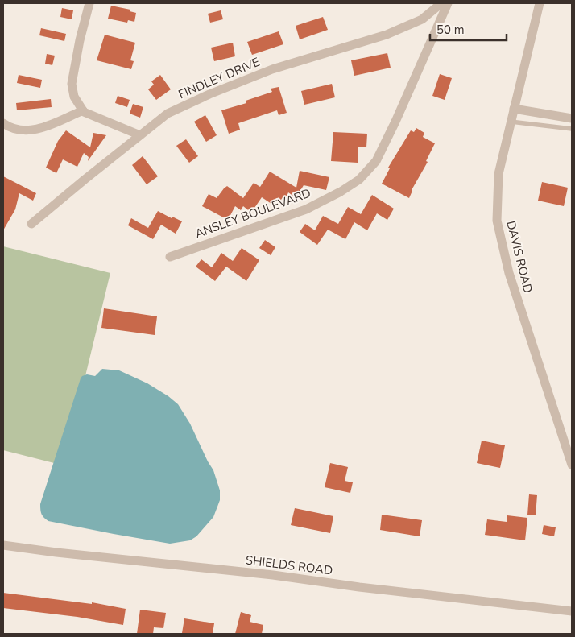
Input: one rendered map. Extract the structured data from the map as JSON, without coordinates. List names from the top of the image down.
{
  "streets": {
    "street": [
      "FINDLEY DRIVE",
      "ANSLEY BOULEVARD",
      "DAVIS ROAD",
      "SHIELDS ROAD"
    ]
  },
  "scale_bar": "50 m"
}
